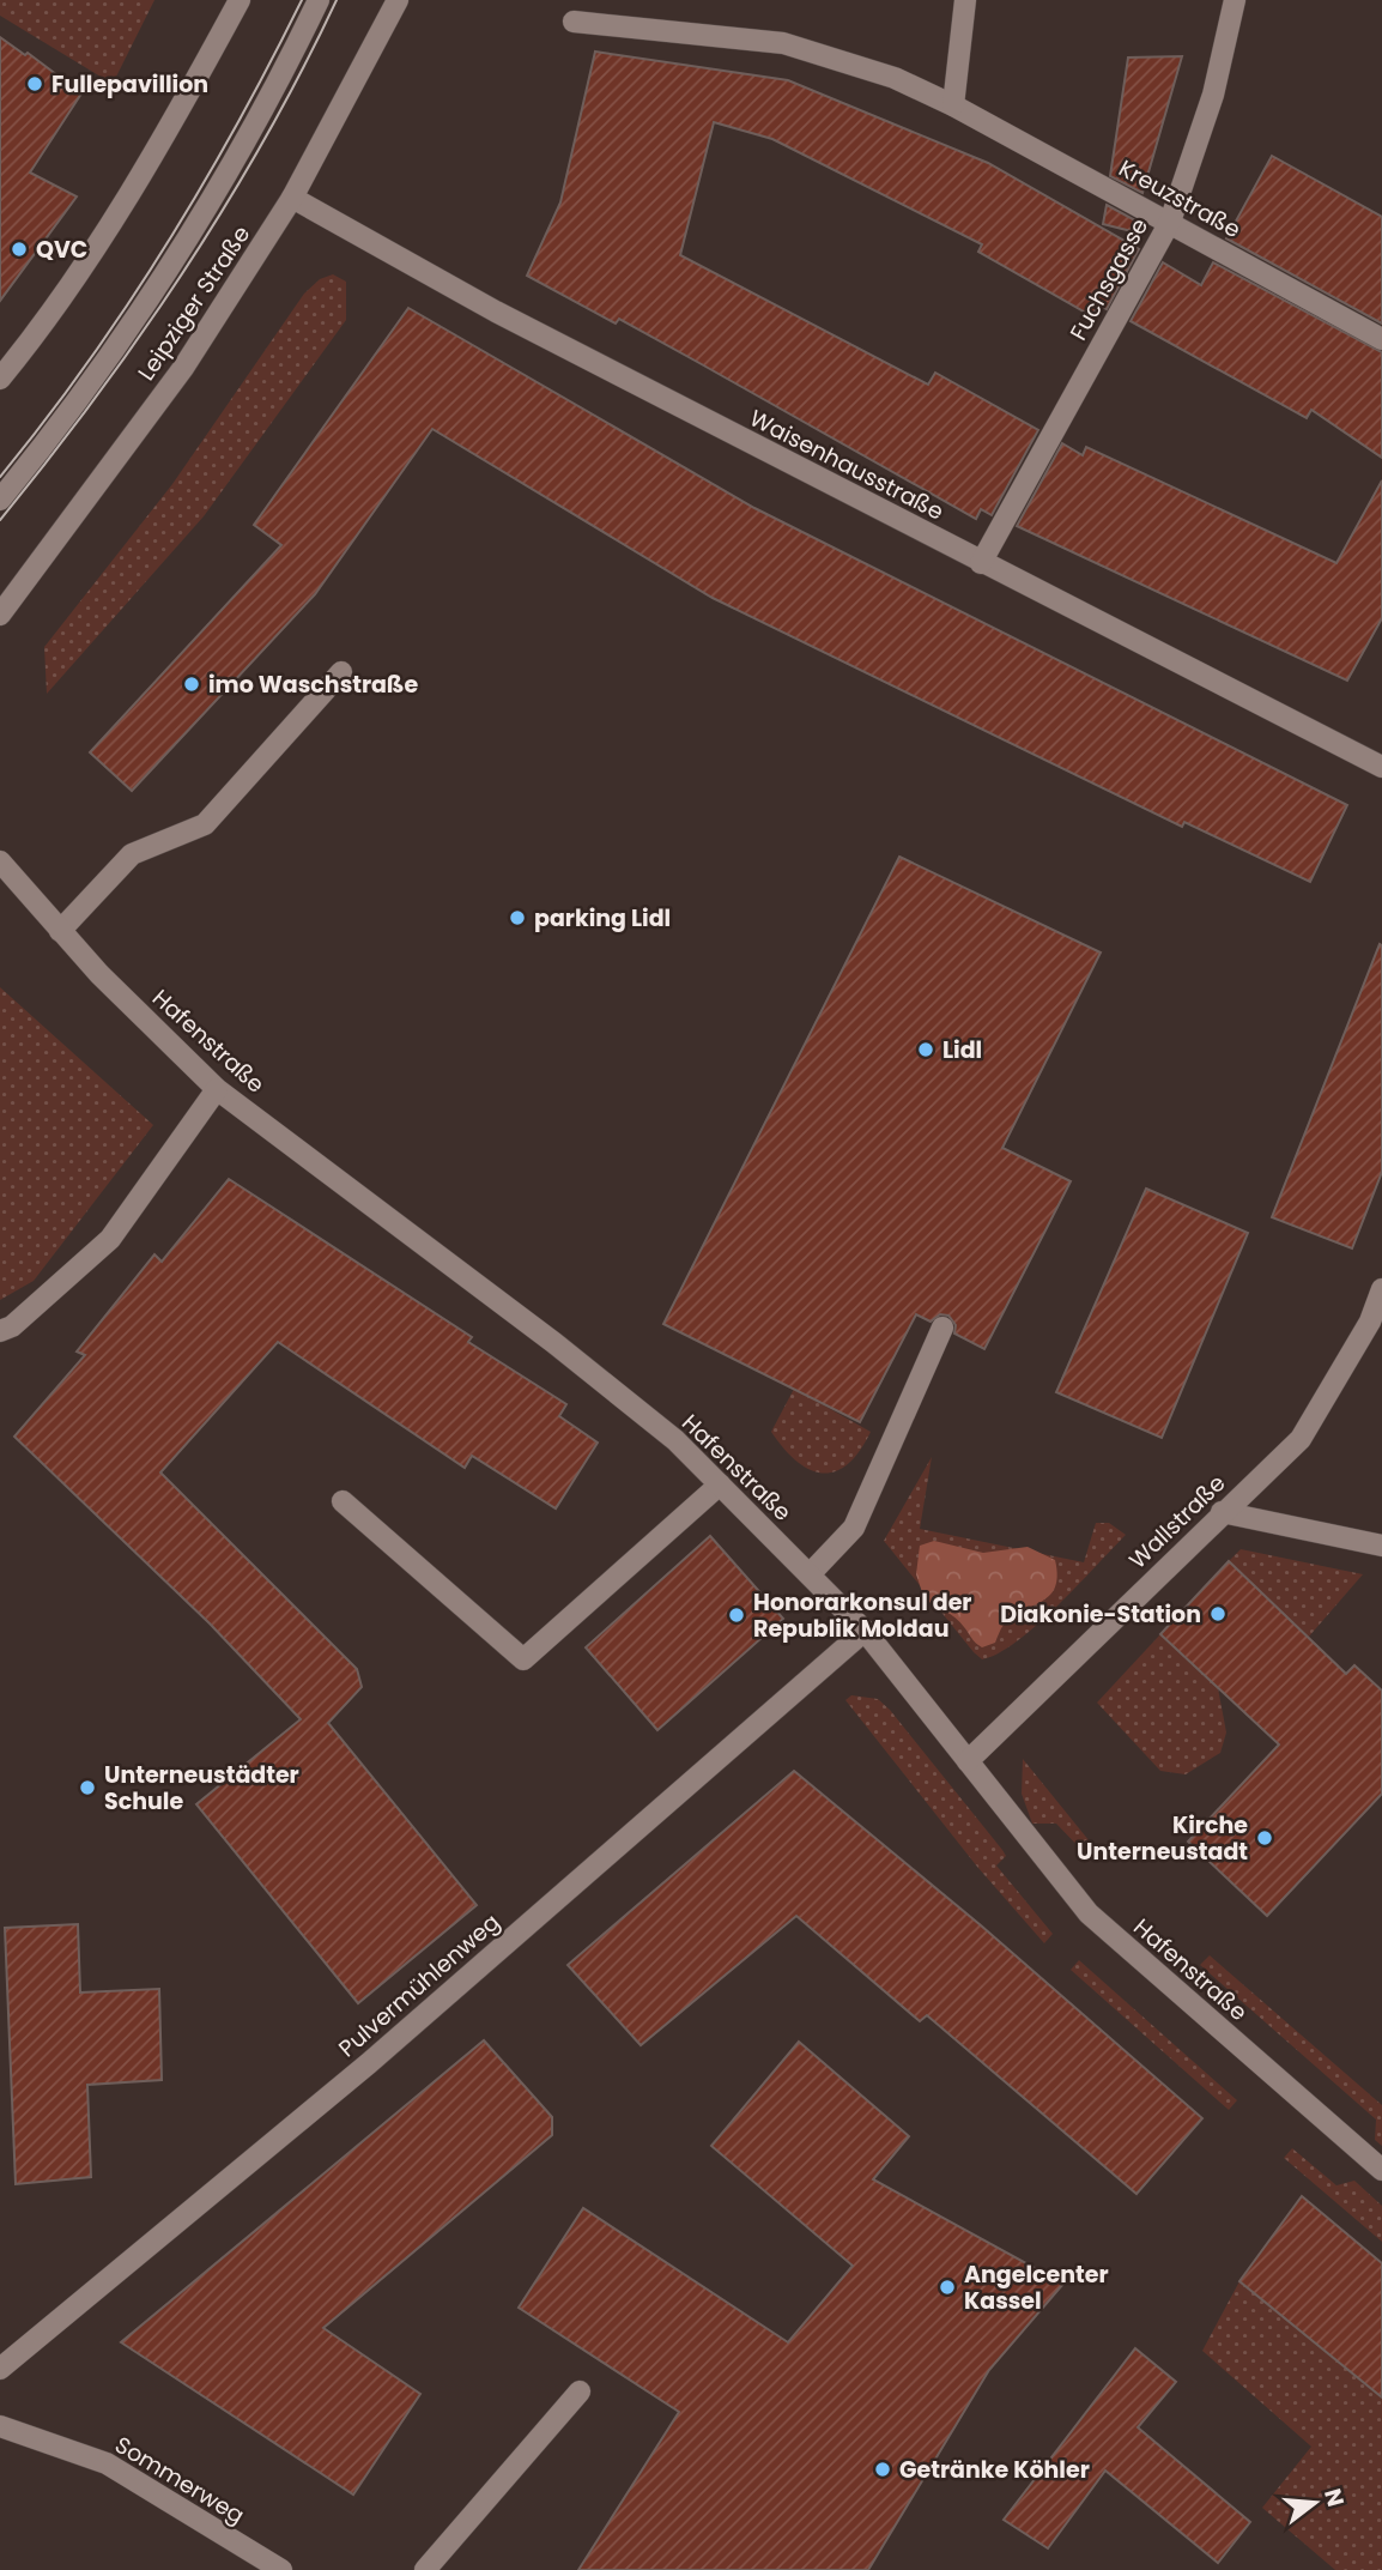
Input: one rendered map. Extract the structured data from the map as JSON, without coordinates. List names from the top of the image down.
{
  "streets": {
    "street": [
      "Kreuzstraße",
      "Fuchsgasse",
      "Leipziger Straße",
      "Waisenhausstraße",
      "Hafenstraße",
      "Wallstraße",
      "Pulvermühlenweg",
      "Sommerweg"
    ]
  },
  "crossings": [
    ["Kreuzstraße", "Fuchsgasse"],
    ["Fuchsgasse", "Waisenhausstraße"],
    ["Leipziger Straße", "Waisenhausstraße"],
    ["Hafenstraße", "Wallstraße"],
    ["Hafenstraße", "Pulvermühlenweg"]
  ],
  "places": [
    "Fullepavillion",
    "QVC",
    "imo Waschstraße",
    "parking Lidl",
    "Lidl",
    "Diakonie-Station",
    "Honorarkonsul der Republik Moldau",
    "Unterneustädter Schule",
    "Kirche Unterneustadt",
    "Angelcenter Kassel",
    "Getränke Köhler"
  ],
  "north": "right"
}
